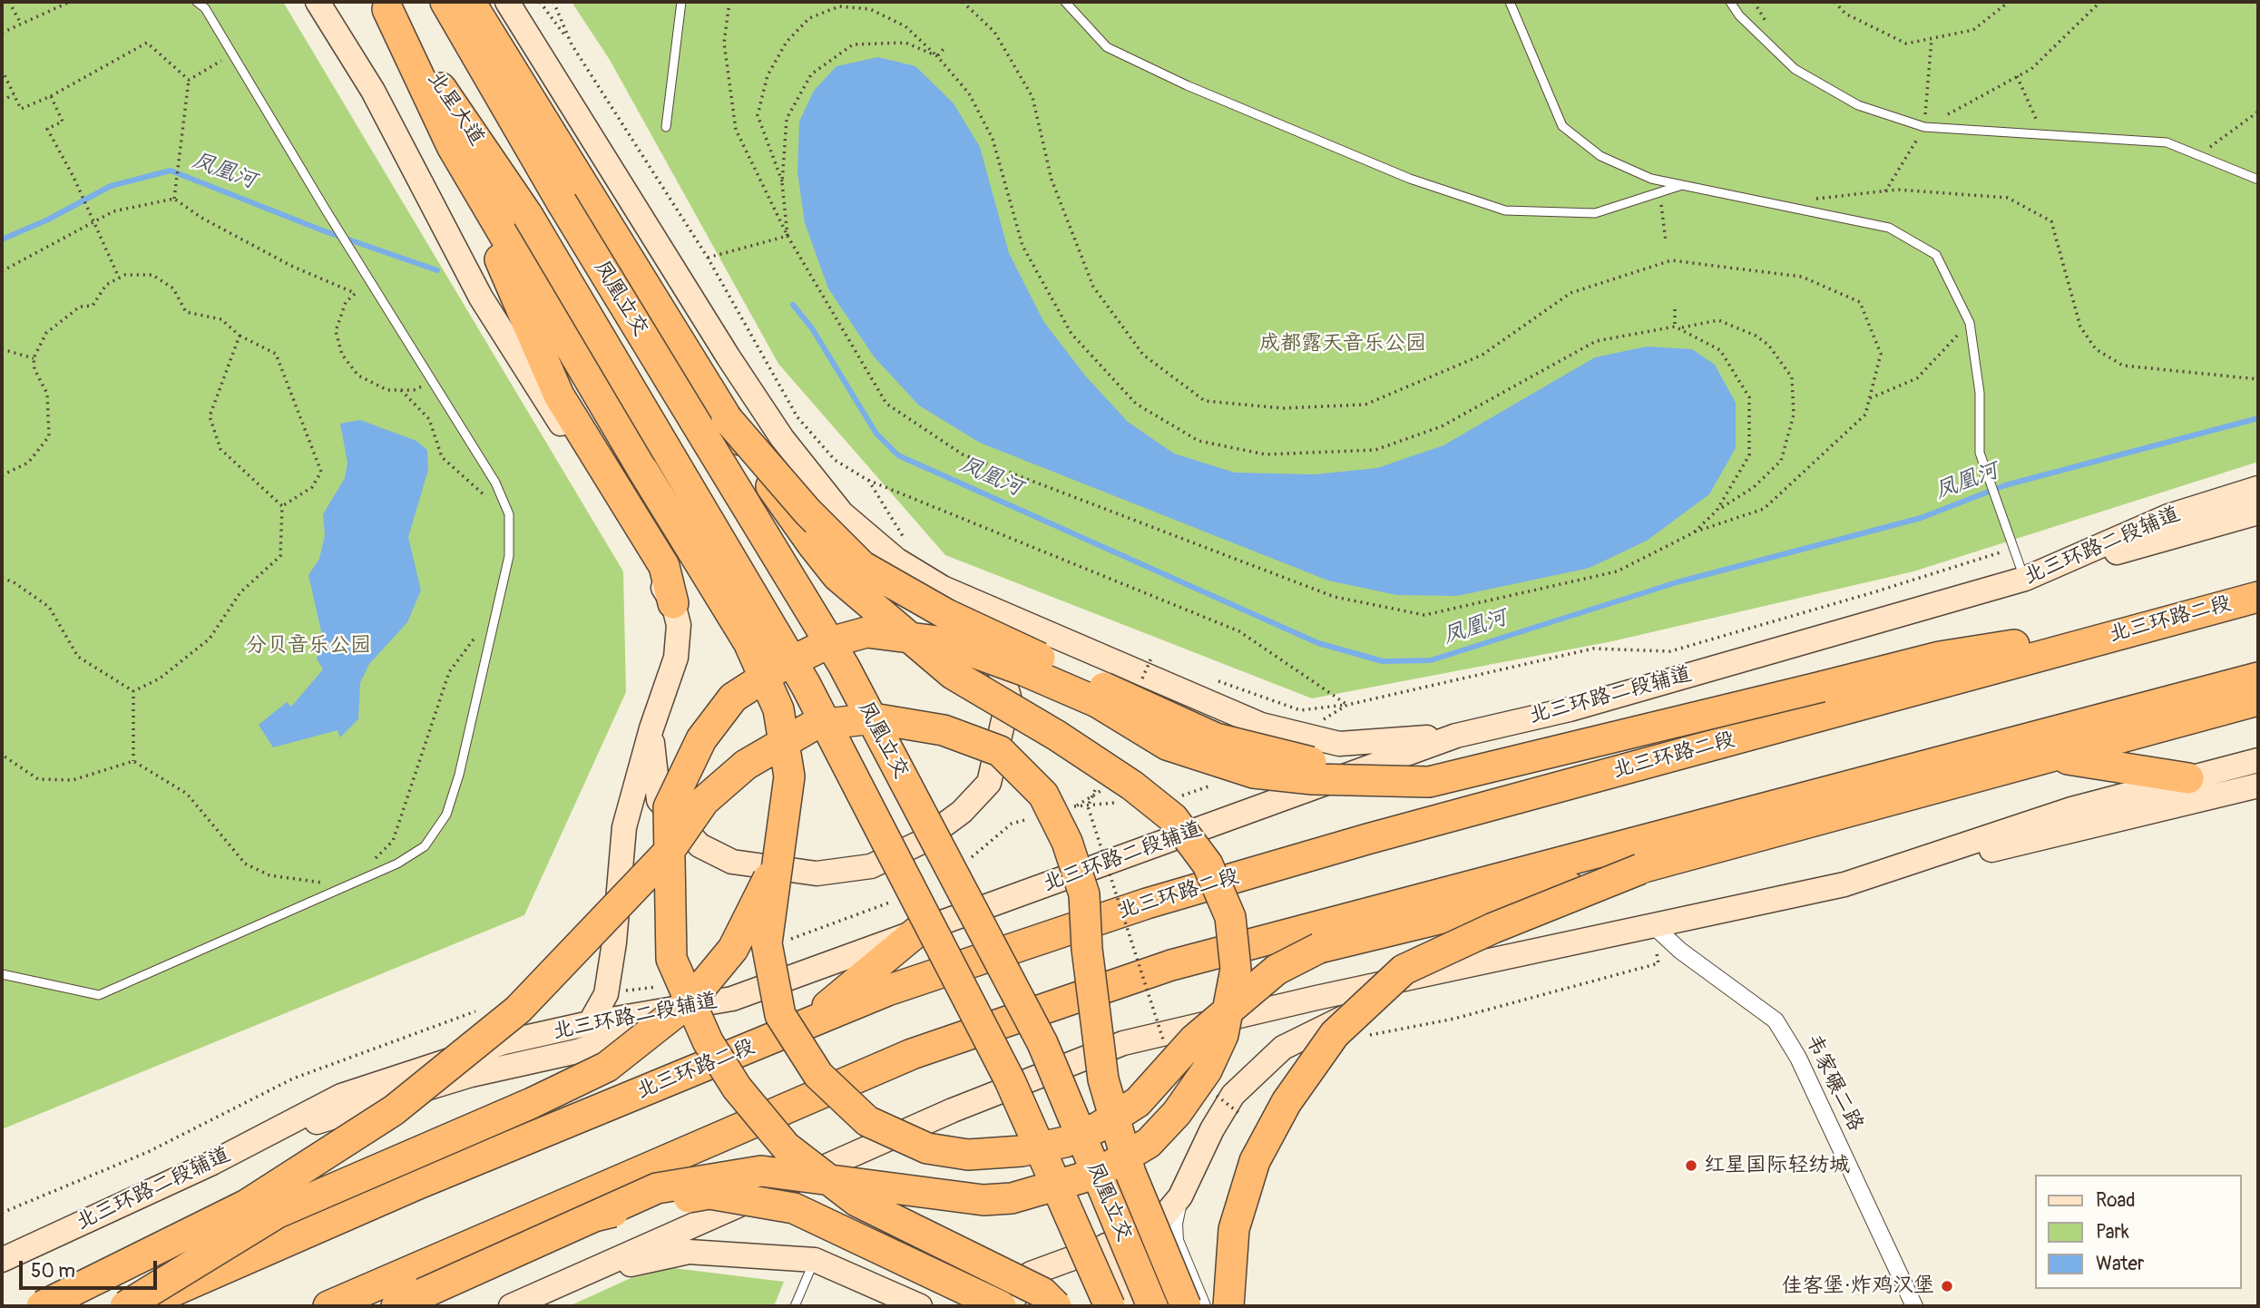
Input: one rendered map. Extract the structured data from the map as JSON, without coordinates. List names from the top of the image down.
{
  "streets": {
    "highway": ["北星大道", "凤凰立交", "北三环路二段"],
    "main road": ["北三环路二段辅道"],
    "street": ["韦家碾二路"]
  },
  "crossings": [
    ["北星大道", "凤凰立交"]
  ],
  "water": ["凤凰河"],
  "parks": ["成都露天音乐公园", "分贝音乐公园"],
  "places": ["红星国际轻纺城", "佳客堡·炸鸡汉堡"],
  "legend": ["Road", "Park", "Water"],
  "scale_bar": "50 m"
}
